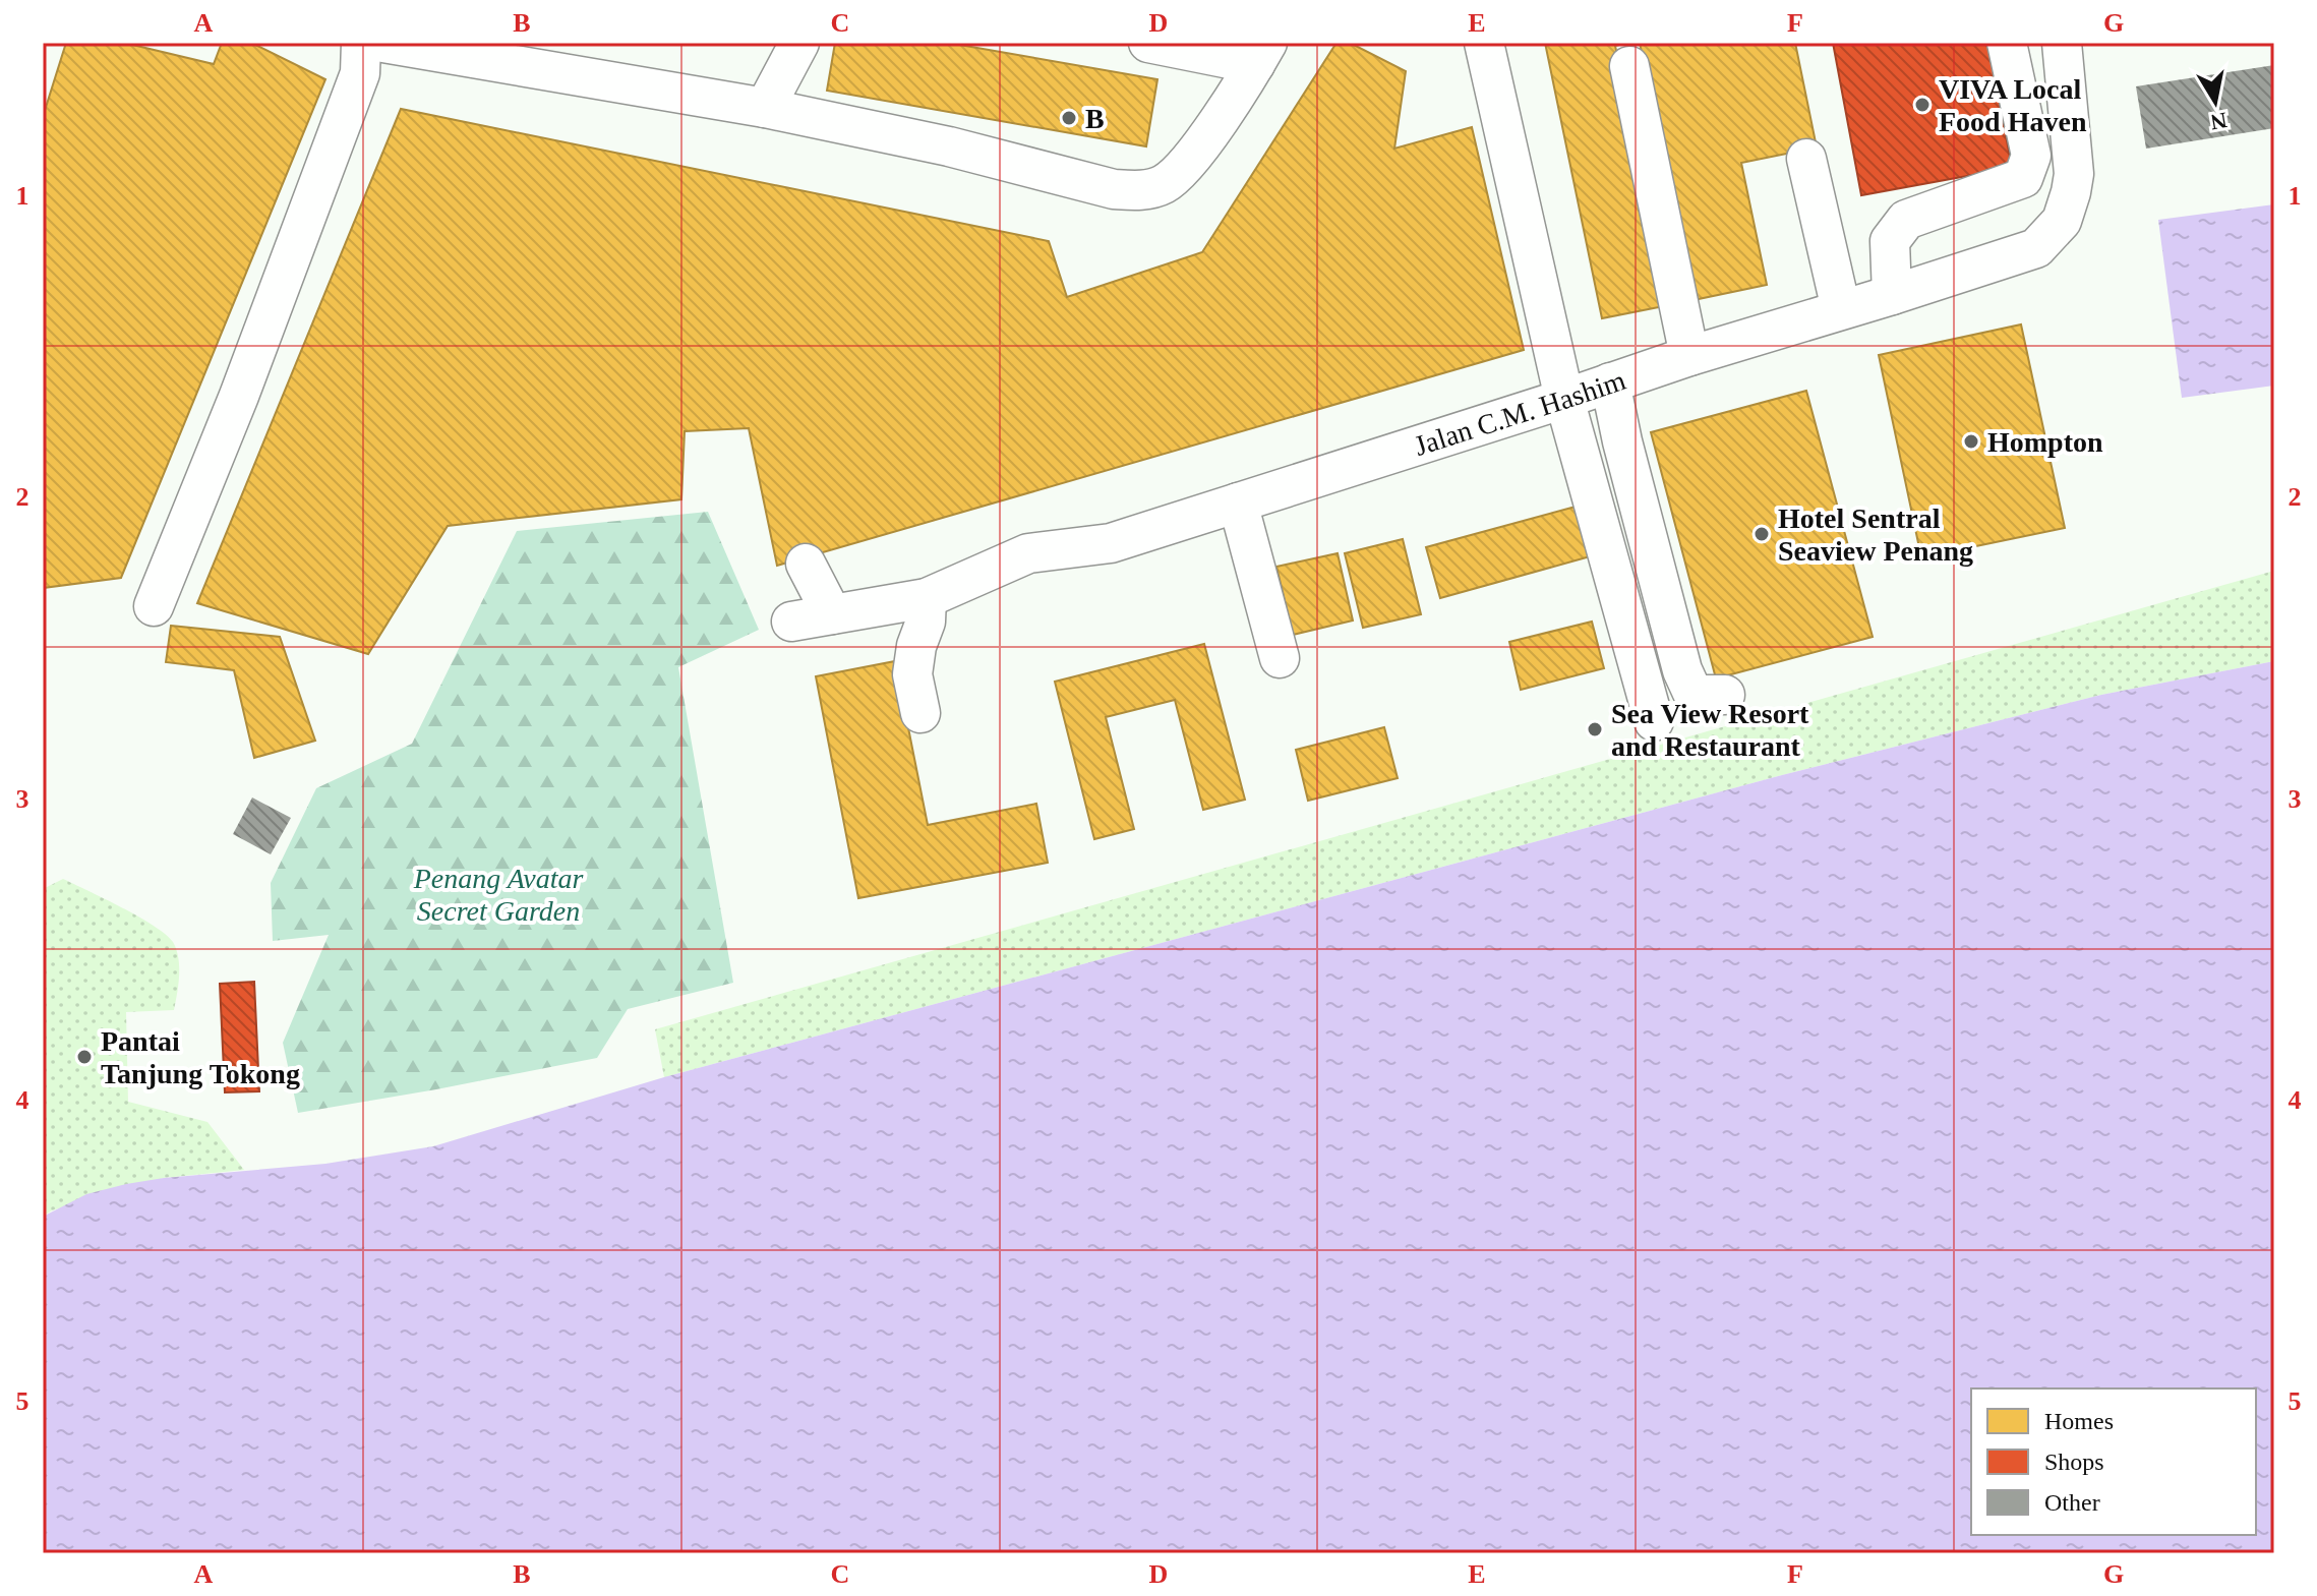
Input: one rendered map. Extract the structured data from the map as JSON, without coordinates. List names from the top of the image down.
{
  "streets": {
    "street": ["Jalan C.M. Hashim"]
  },
  "parks": ["Penang Avatar Secret Garden"],
  "places": [
    "VIVA Local Food Haven",
    "B",
    "Hompton",
    "Hotel Sentral Seaview Penang",
    "Sea View Resort and Restaurant",
    "Pantai Tanjung Tokong"
  ],
  "legend": ["Homes", "Shops", "Other"],
  "north": "bottom",
  "grid": {
    "columns": [
      "A",
      "B",
      "C",
      "D",
      "E",
      "F",
      "G"
    ],
    "rows": [
      "1",
      "2",
      "3",
      "4",
      "5"
    ]
  }
}
